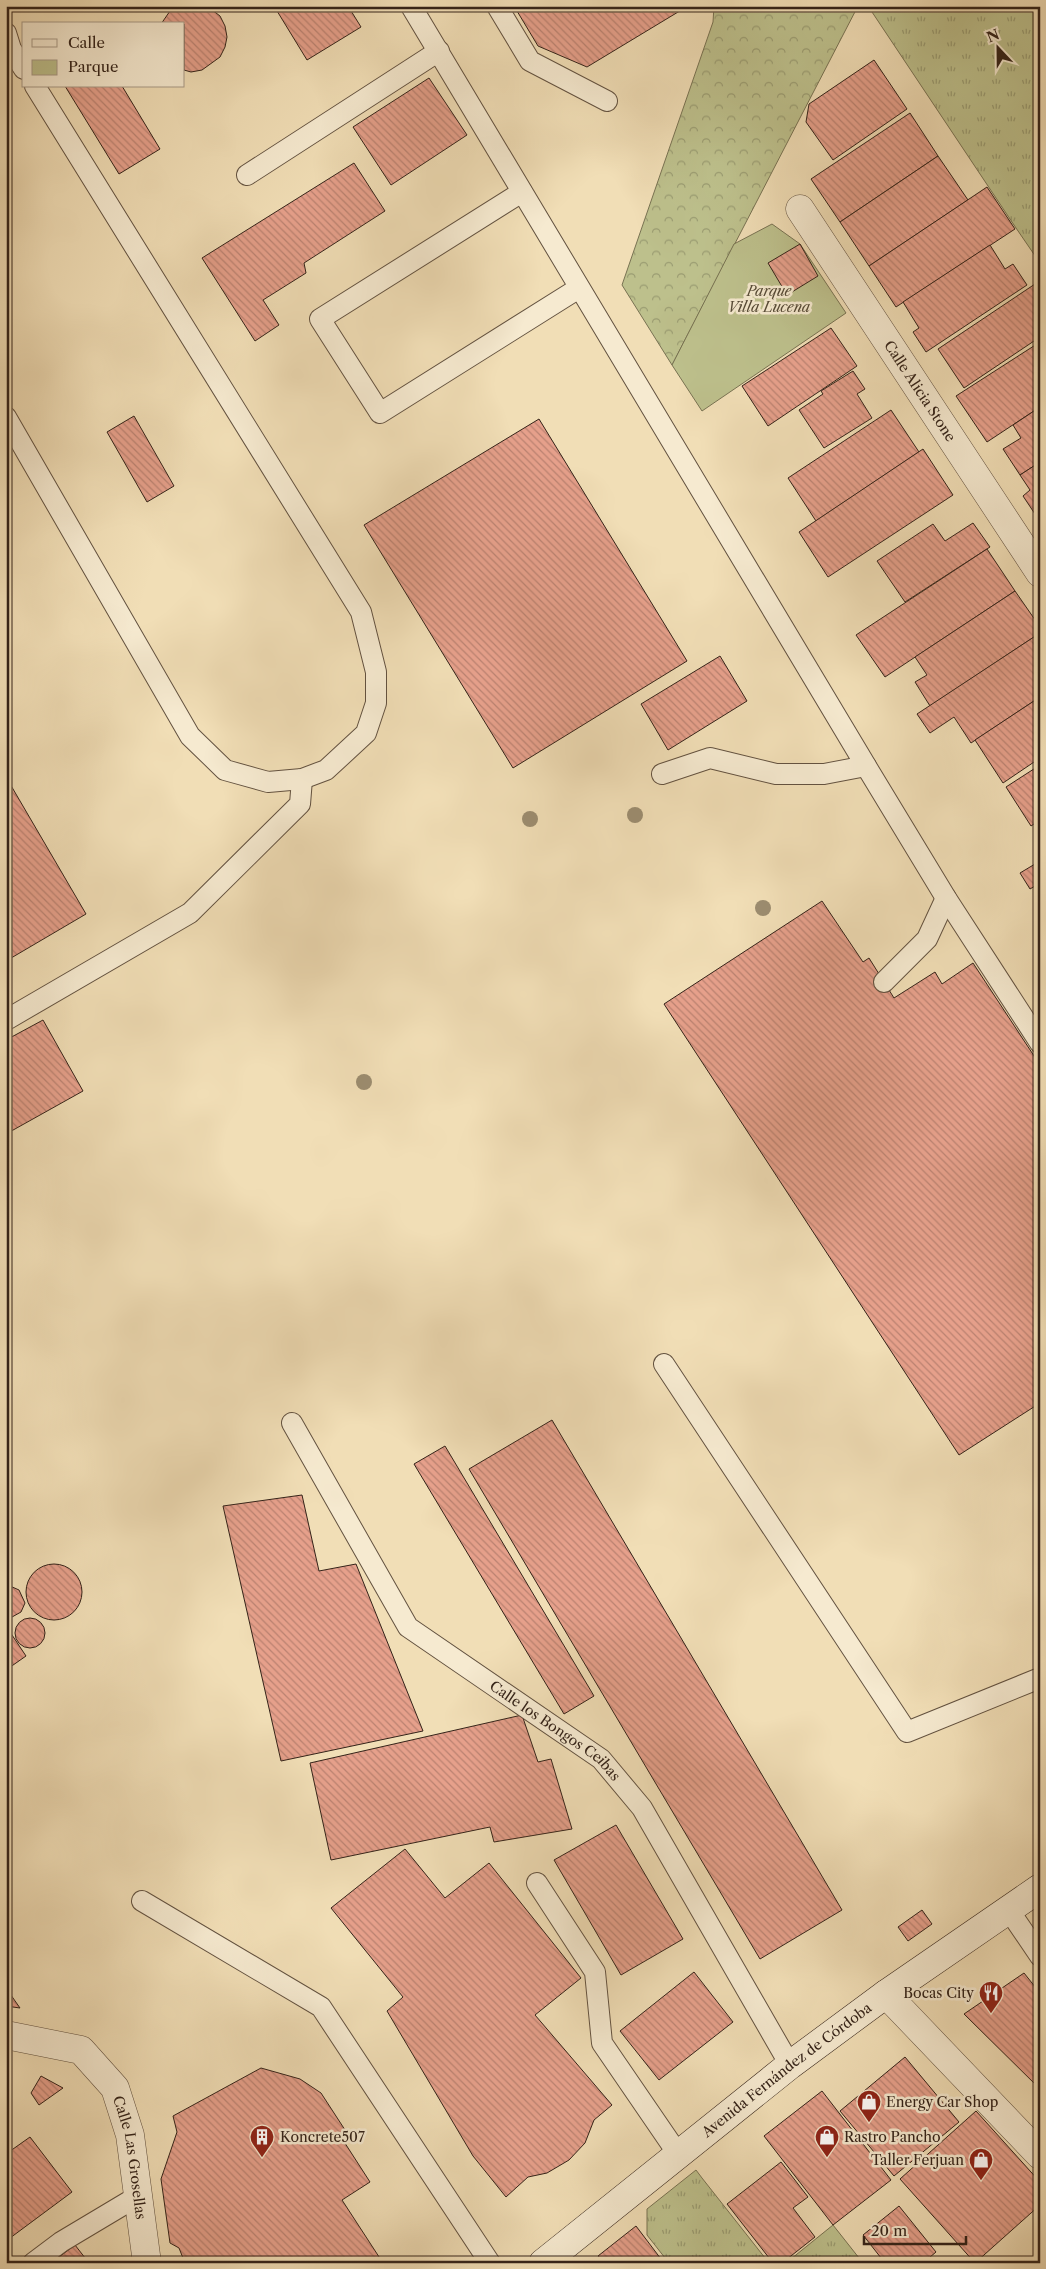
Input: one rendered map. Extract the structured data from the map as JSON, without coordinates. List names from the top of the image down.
{
  "streets": {
    "street": ["Calle Alicia Stone", "Avenida Fernández de Córdoba", "Calle Las Grosellas"],
    "lane": ["Calle los Bongos Ceibas"]
  },
  "crossings": [
    ["Calle los Bongos Ceibas", "Avenida Fernández de Córdoba"]
  ],
  "parks": ["Parque Villa Lucena"],
  "places": {
    "restaurant": ["Bocas City"],
    "shop": ["Energy Car Shop", "Rastro Pancho", "Taller Ferjuan"],
    "building": ["Koncrete507"]
  },
  "legend": ["Calle", "Parque"],
  "scale_bar": "20 m",
  "north": "top"
}
